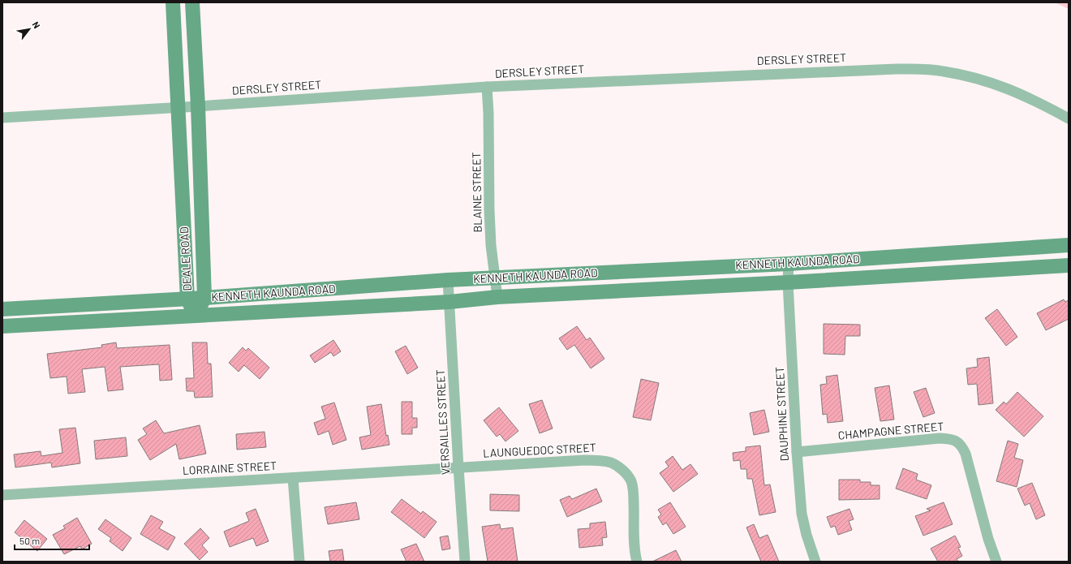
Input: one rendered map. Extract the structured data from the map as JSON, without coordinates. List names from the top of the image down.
{
  "streets": {
    "main road": ["DEALE ROAD", "KENNETH KAUNDA ROAD"],
    "street": [
      "DERSLEY STREET",
      "BLAINE STREET",
      "DAUPHINE STREET",
      "VERSAILLES STREET",
      "CHAMPAGNE STREET",
      "LAUNGUEDOC STREET",
      "LORRAINE STREET"
    ]
  },
  "crossings": [
    ["DERSLEY STREET", "BLAINE STREET"],
    ["DERSLEY STREET", "DEALE ROAD"],
    ["BLAINE STREET", "KENNETH KAUNDA ROAD"],
    ["DEALE ROAD", "KENNETH KAUNDA ROAD"],
    ["KENNETH KAUNDA ROAD", "DAUPHINE STREET"],
    ["KENNETH KAUNDA ROAD", "VERSAILLES STREET"],
    ["DAUPHINE STREET", "CHAMPAGNE STREET"],
    ["VERSAILLES STREET", "LAUNGUEDOC STREET"],
    ["VERSAILLES STREET", "LORRAINE STREET"],
    ["LAUNGUEDOC STREET", "LORRAINE STREET"]
  ],
  "scale_bar": "50 m",
  "north": "top right"
}
